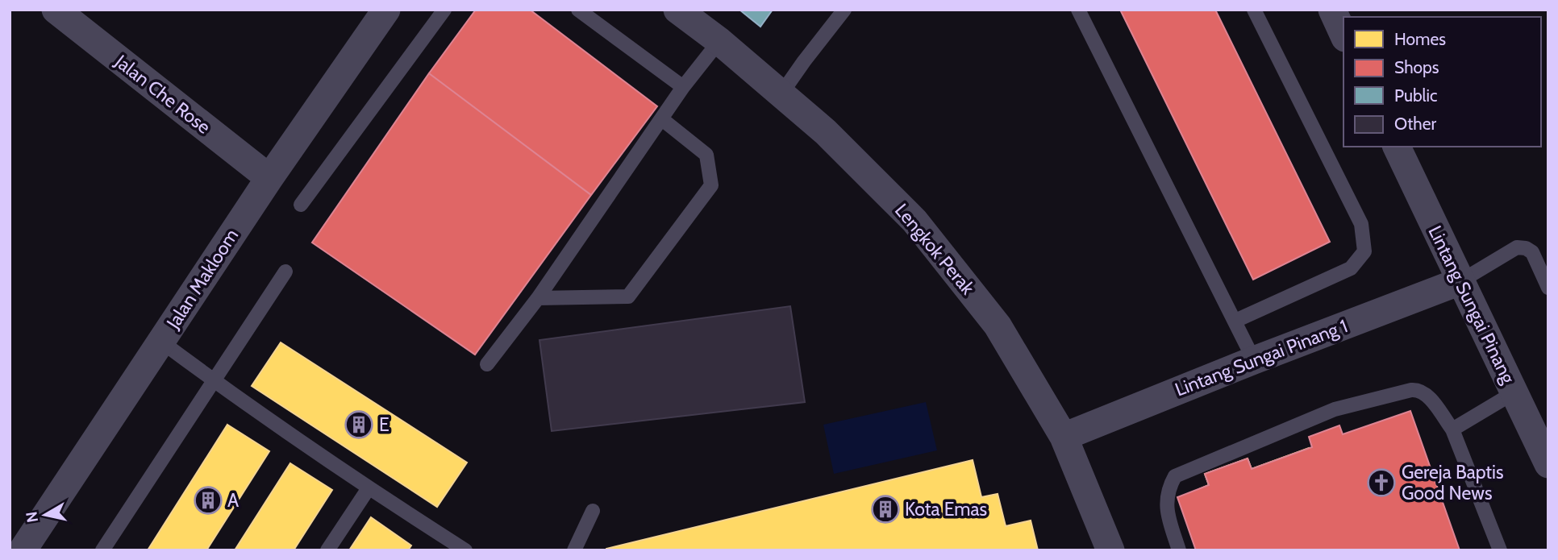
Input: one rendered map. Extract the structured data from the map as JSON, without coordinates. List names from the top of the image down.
{
  "streets": {
    "street": [
      "Jalan Che Rose",
      "Lengkok Perak",
      "Jalan Makloom",
      "Lintang Sungai Pinang",
      "Lintang Sungai Pinang 1"
    ]
  },
  "crossings": [
    ["Jalan Che Rose", "Jalan Makloom"],
    ["Lengkok Perak", "Lintang Sungai Pinang 1"],
    ["Lintang Sungai Pinang", "Lintang Sungai Pinang 1"]
  ],
  "places": {
    "building": ["E", "A", "Kota Emas"],
    "church": ["Gereja Baptis Good News"]
  },
  "legend": [
    "Homes",
    "Shops",
    "Public",
    "Other"
  ],
  "north": "left"
}
